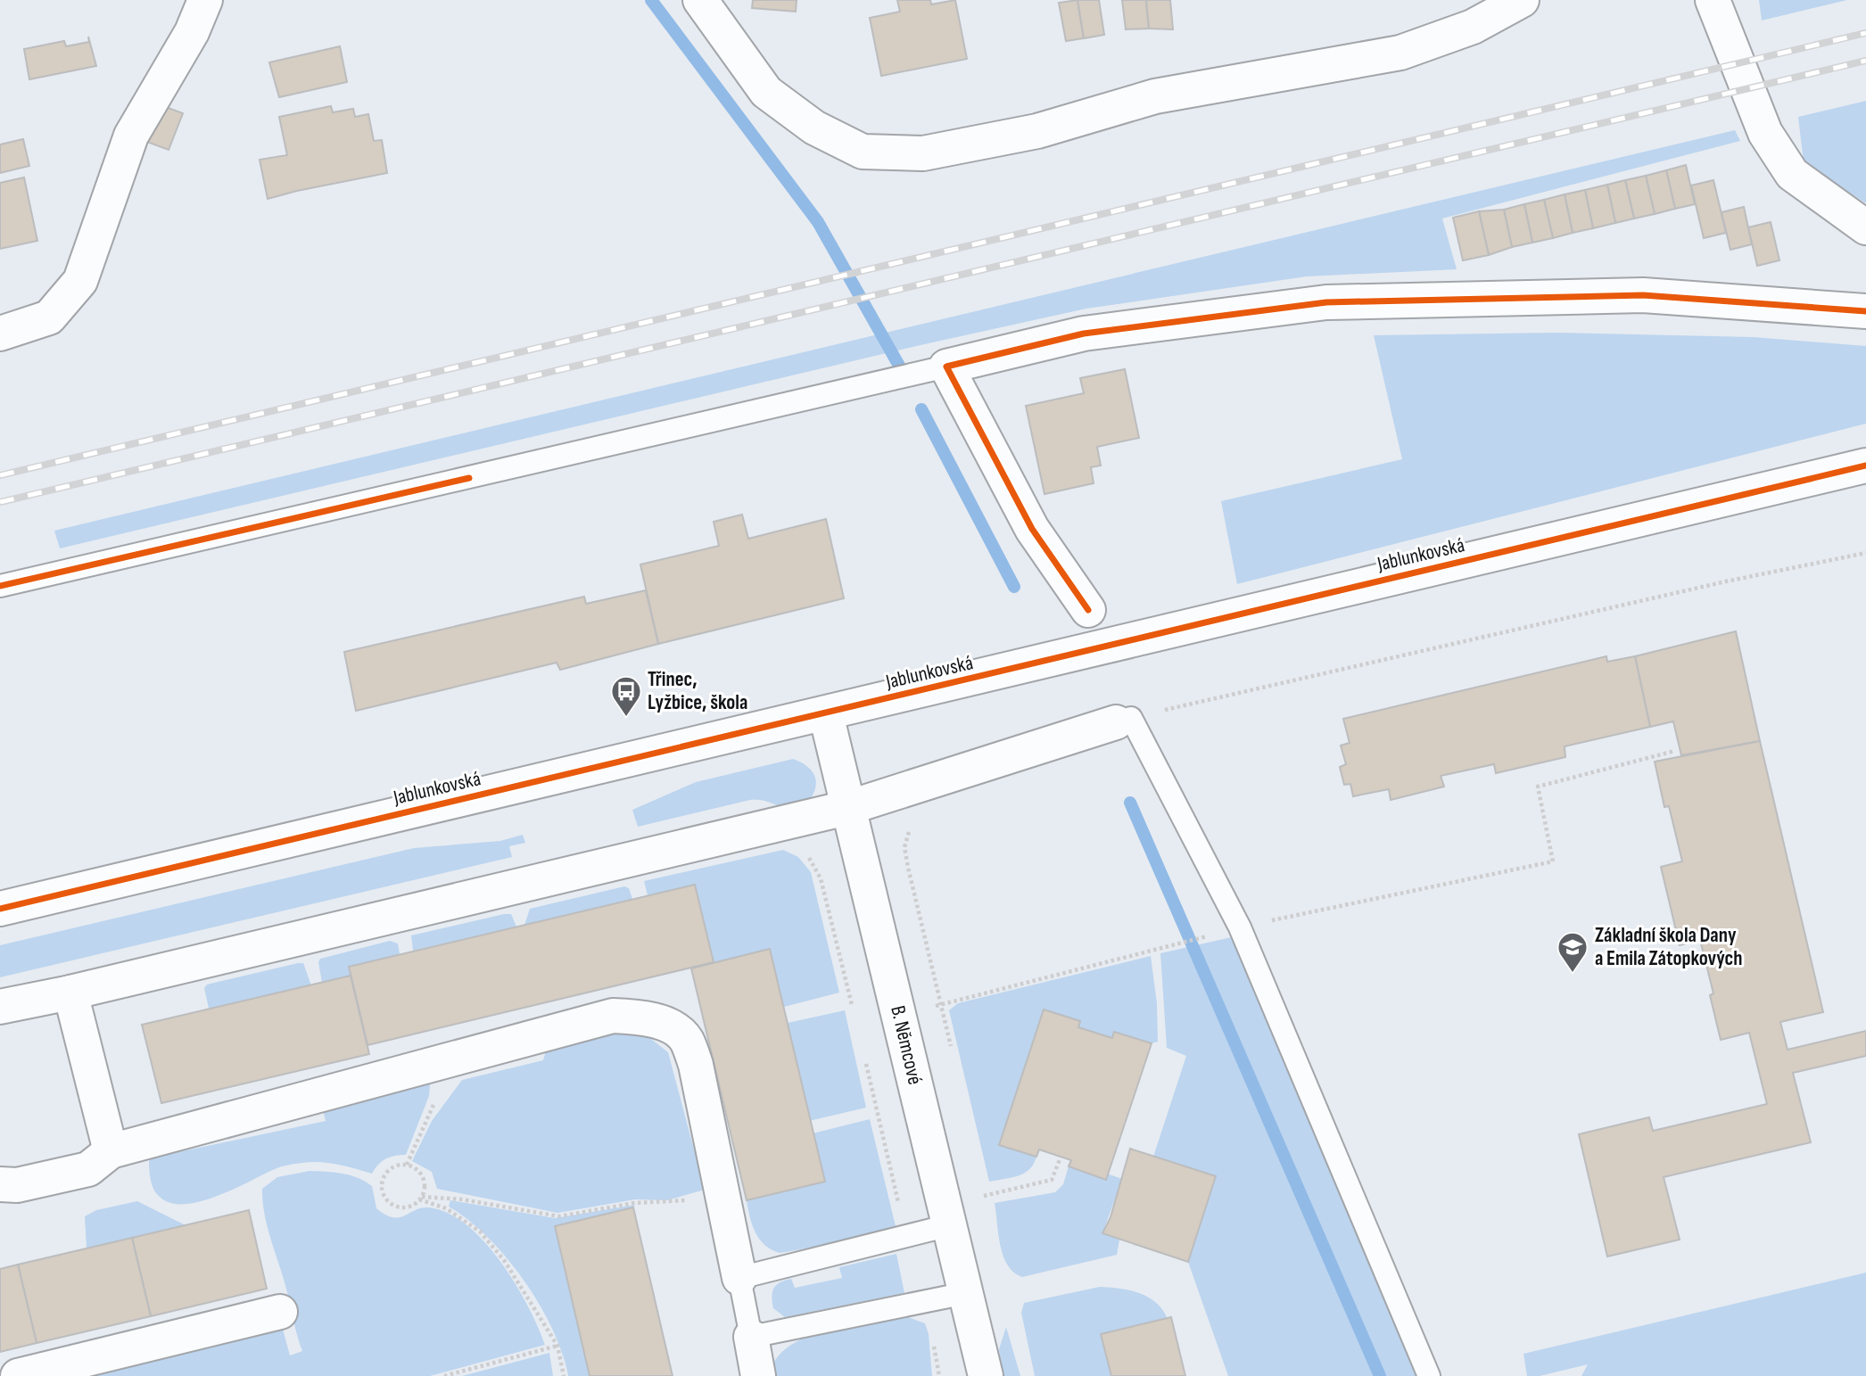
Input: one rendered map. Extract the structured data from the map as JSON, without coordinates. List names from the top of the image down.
{
  "streets": {
    "street": ["Jablunkovská", "B. Němcové"]
  },
  "crossings": [
    ["Jablunkovská", "B. Němcové"]
  ],
  "places": {
    "bus stop": ["Třinec, Lyžbice, škola"],
    "school or university": ["Základní škola Dany a Emila Zátopkových"]
  }
}
